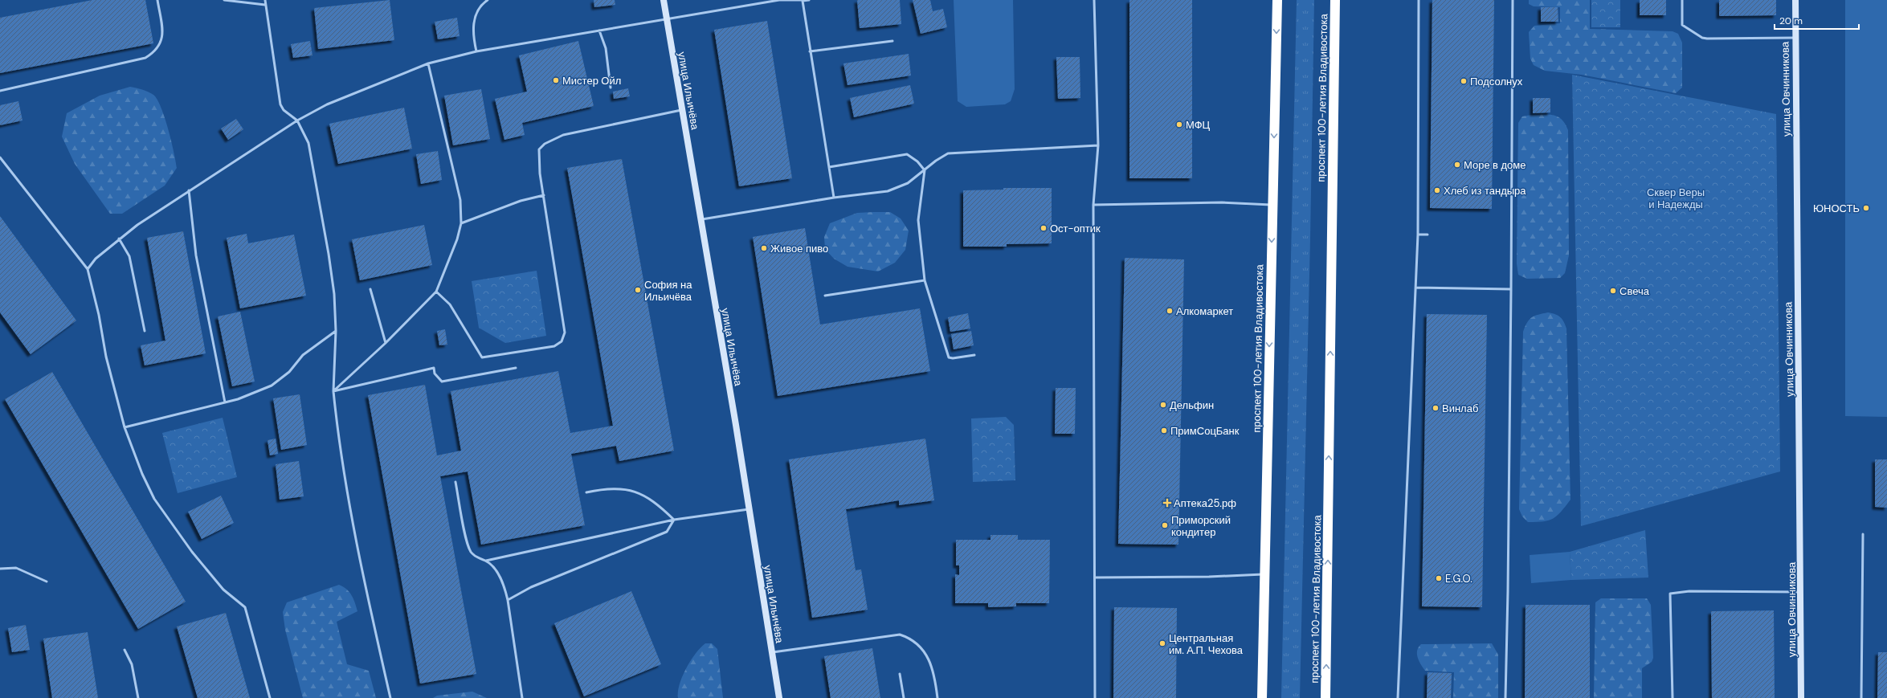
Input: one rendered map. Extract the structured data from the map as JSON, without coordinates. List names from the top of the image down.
{
  "streets": {
    "highway": ["проспект 100-летия Владивостока"],
    "street": ["улица Овчинникова", "улица Ильичёва"]
  },
  "parks": ["Сквер Веры и Надежды"],
  "places": {
    "other": [
      "Мистер Ойл",
      "Подсолнух",
      "МФЦ",
      "Море в доме",
      "Хлеб из тандыра",
      "ЮНОСТЬ",
      "Ост-оптик",
      "Живое пиво",
      "София на Ильичёва",
      "Свеча",
      "Алкомаркет",
      "Дельфин",
      "Винлаб",
      "ПримСоцБанк",
      "Приморский кондитер",
      "E.G.O.",
      "Центральная им. А.П. Чехова"
    ],
    "health": ["Аптека25.рф"]
  },
  "scale_bar": "20 m"
}
